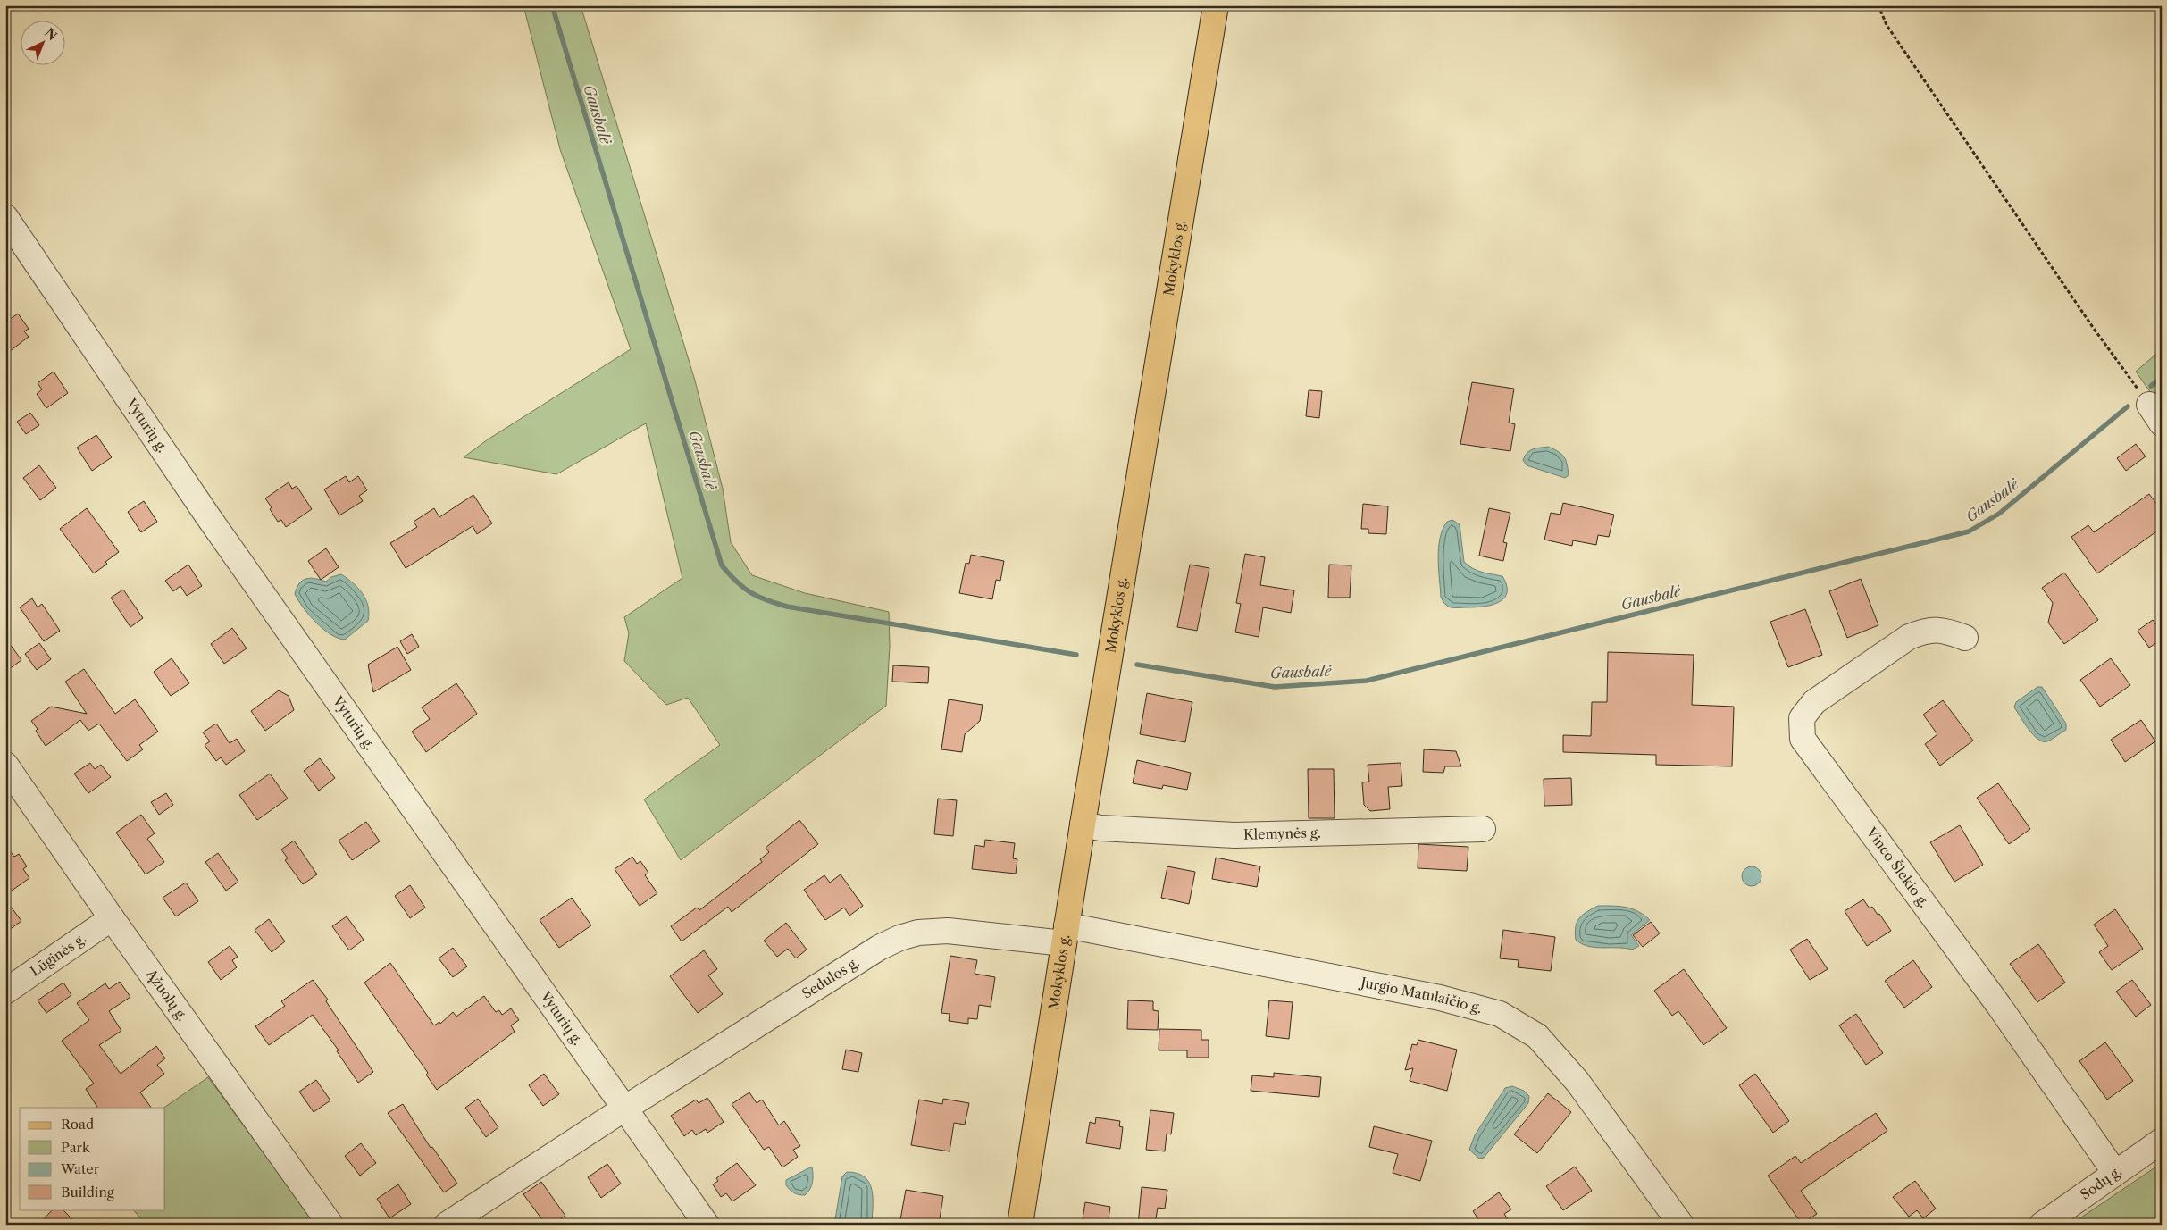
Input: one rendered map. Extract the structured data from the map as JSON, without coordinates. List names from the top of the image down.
{
  "streets": {
    "main road": ["Mokyklos g."],
    "street": [
      "Vyturių g.",
      "Klemynės g.",
      "Vinco Šlekio g.",
      "Lūginės g.",
      "Sedulos g.",
      "Ąžuolų g.",
      "Jurgio Matulaičio g.",
      "Sodų g."
    ]
  },
  "crossings": [
    ["Mokyklos g.", "Klemynės g."],
    ["Mokyklos g.", "Sedulos g."],
    ["Mokyklos g.", "Jurgio Matulaičio g."],
    ["Vyturių g.", "Sedulos g."],
    ["Vinco Šlekio g.", "Sodų g."],
    ["Lūginės g.", "Ąžuolų g."],
    ["Sedulos g.", "Jurgio Matulaičio g."]
  ],
  "water": ["Gausbalė"],
  "legend": [
    "Road",
    "Park",
    "Water",
    "Building"
  ],
  "north": "top right"
}
